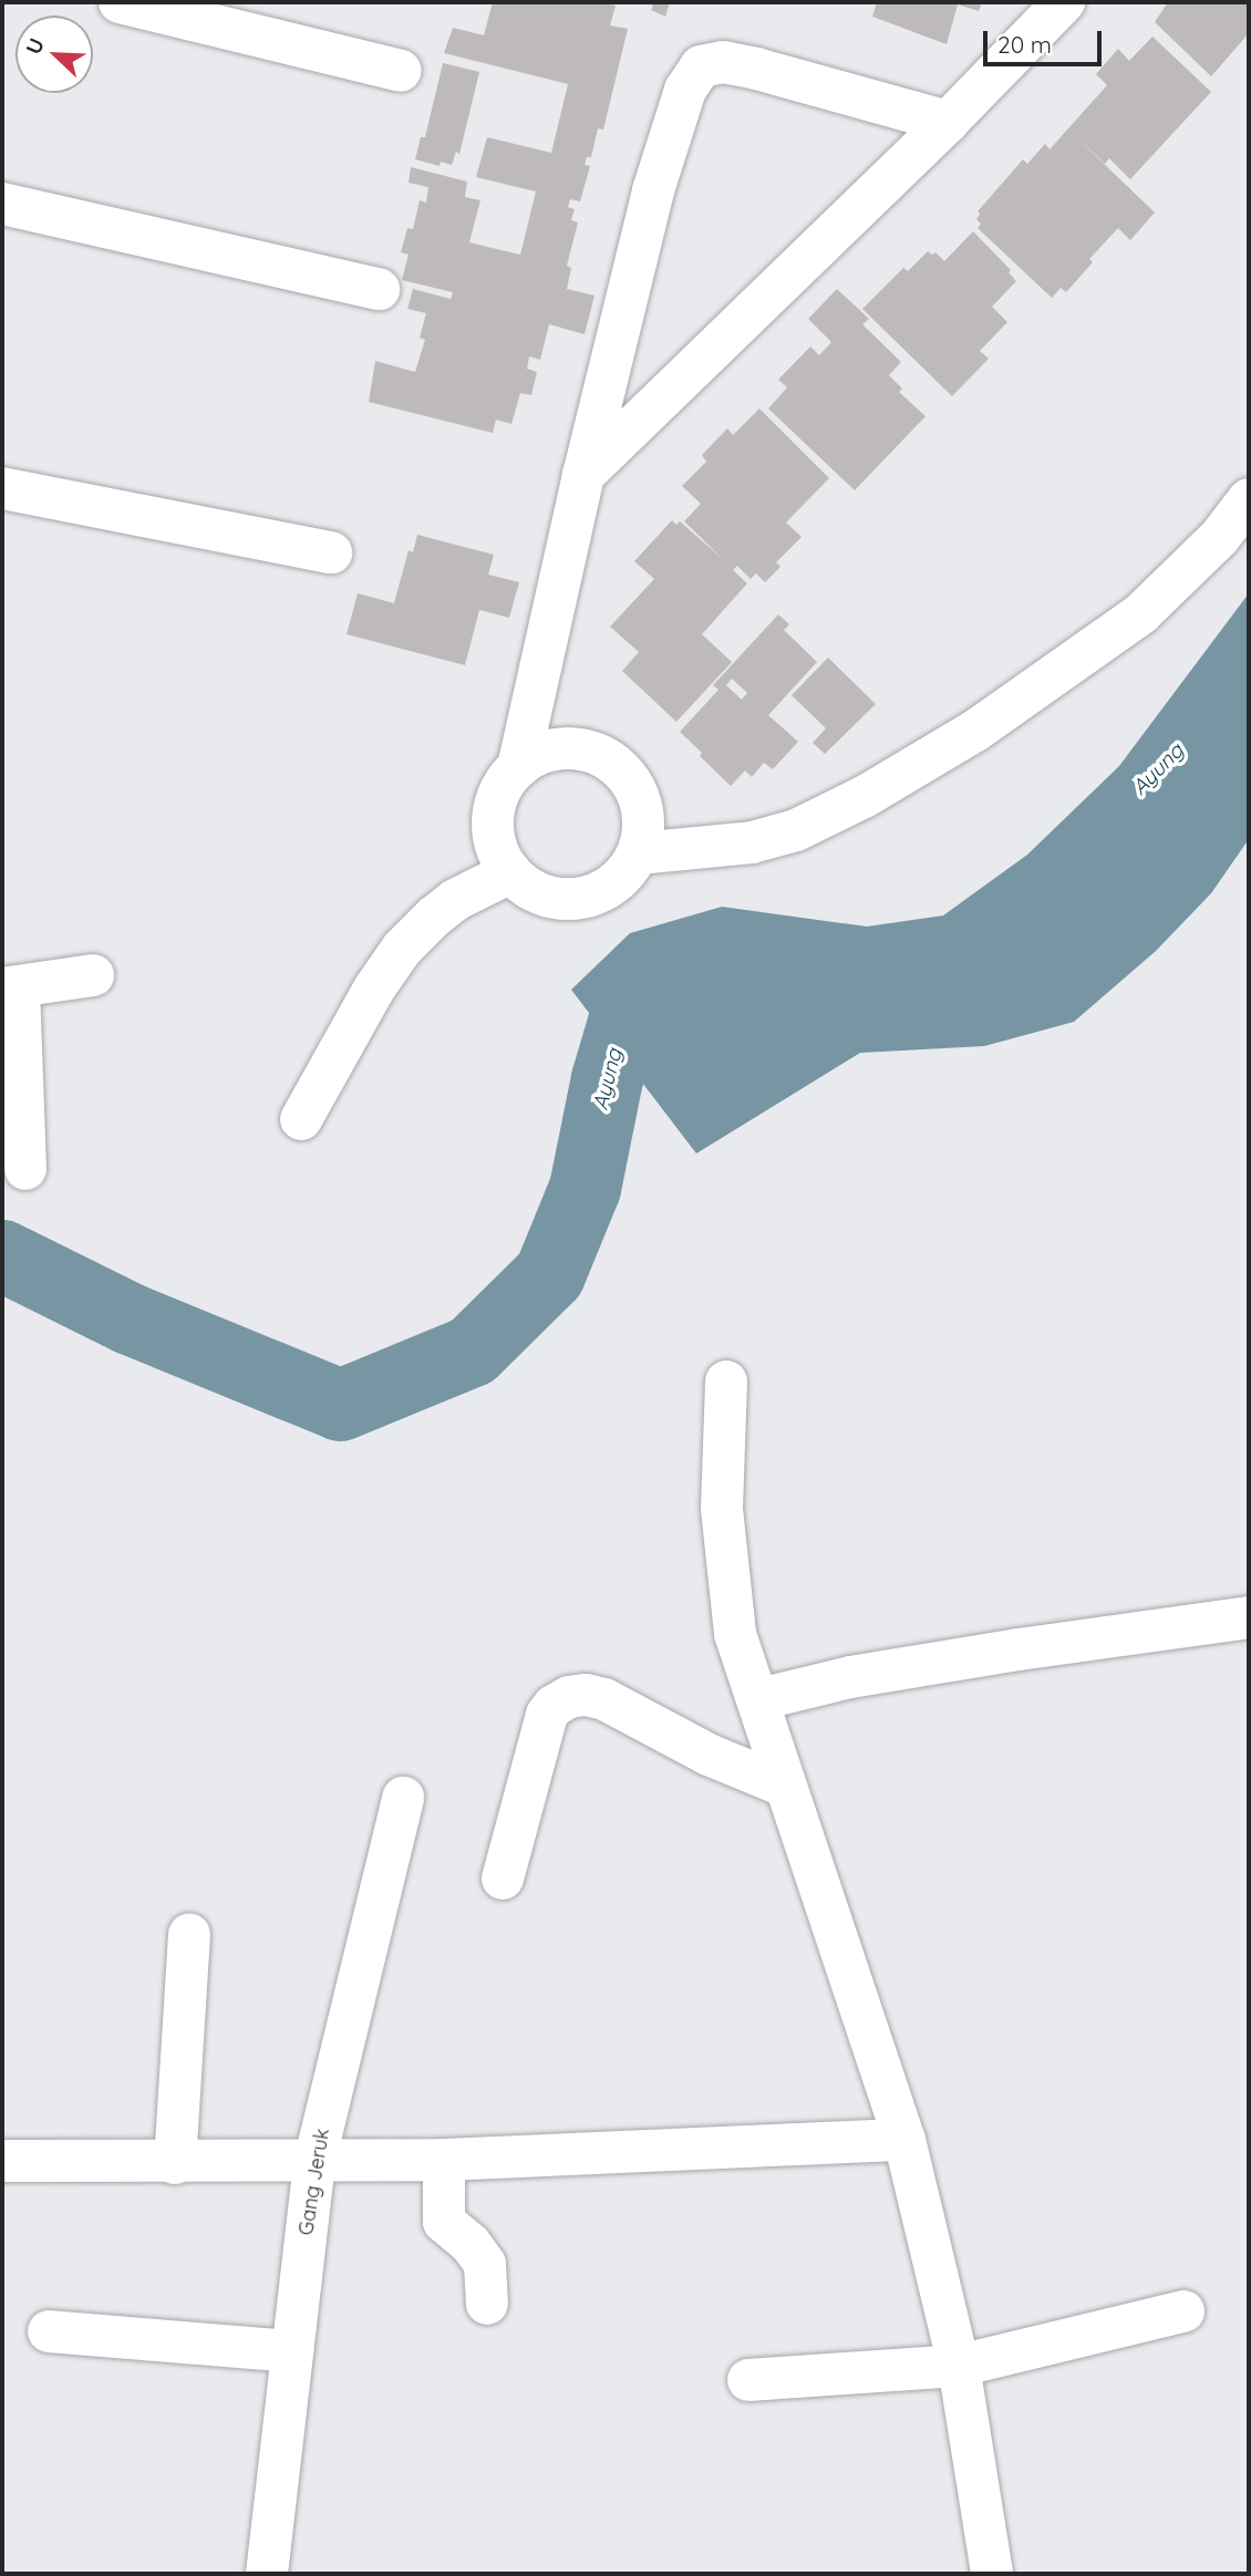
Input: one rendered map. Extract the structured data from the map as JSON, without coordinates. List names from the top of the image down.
{
  "streets": {
    "street": ["Gang Jeruk"]
  },
  "water": ["Ayung"],
  "scale_bar": "20 m",
  "north": "top left"
}
